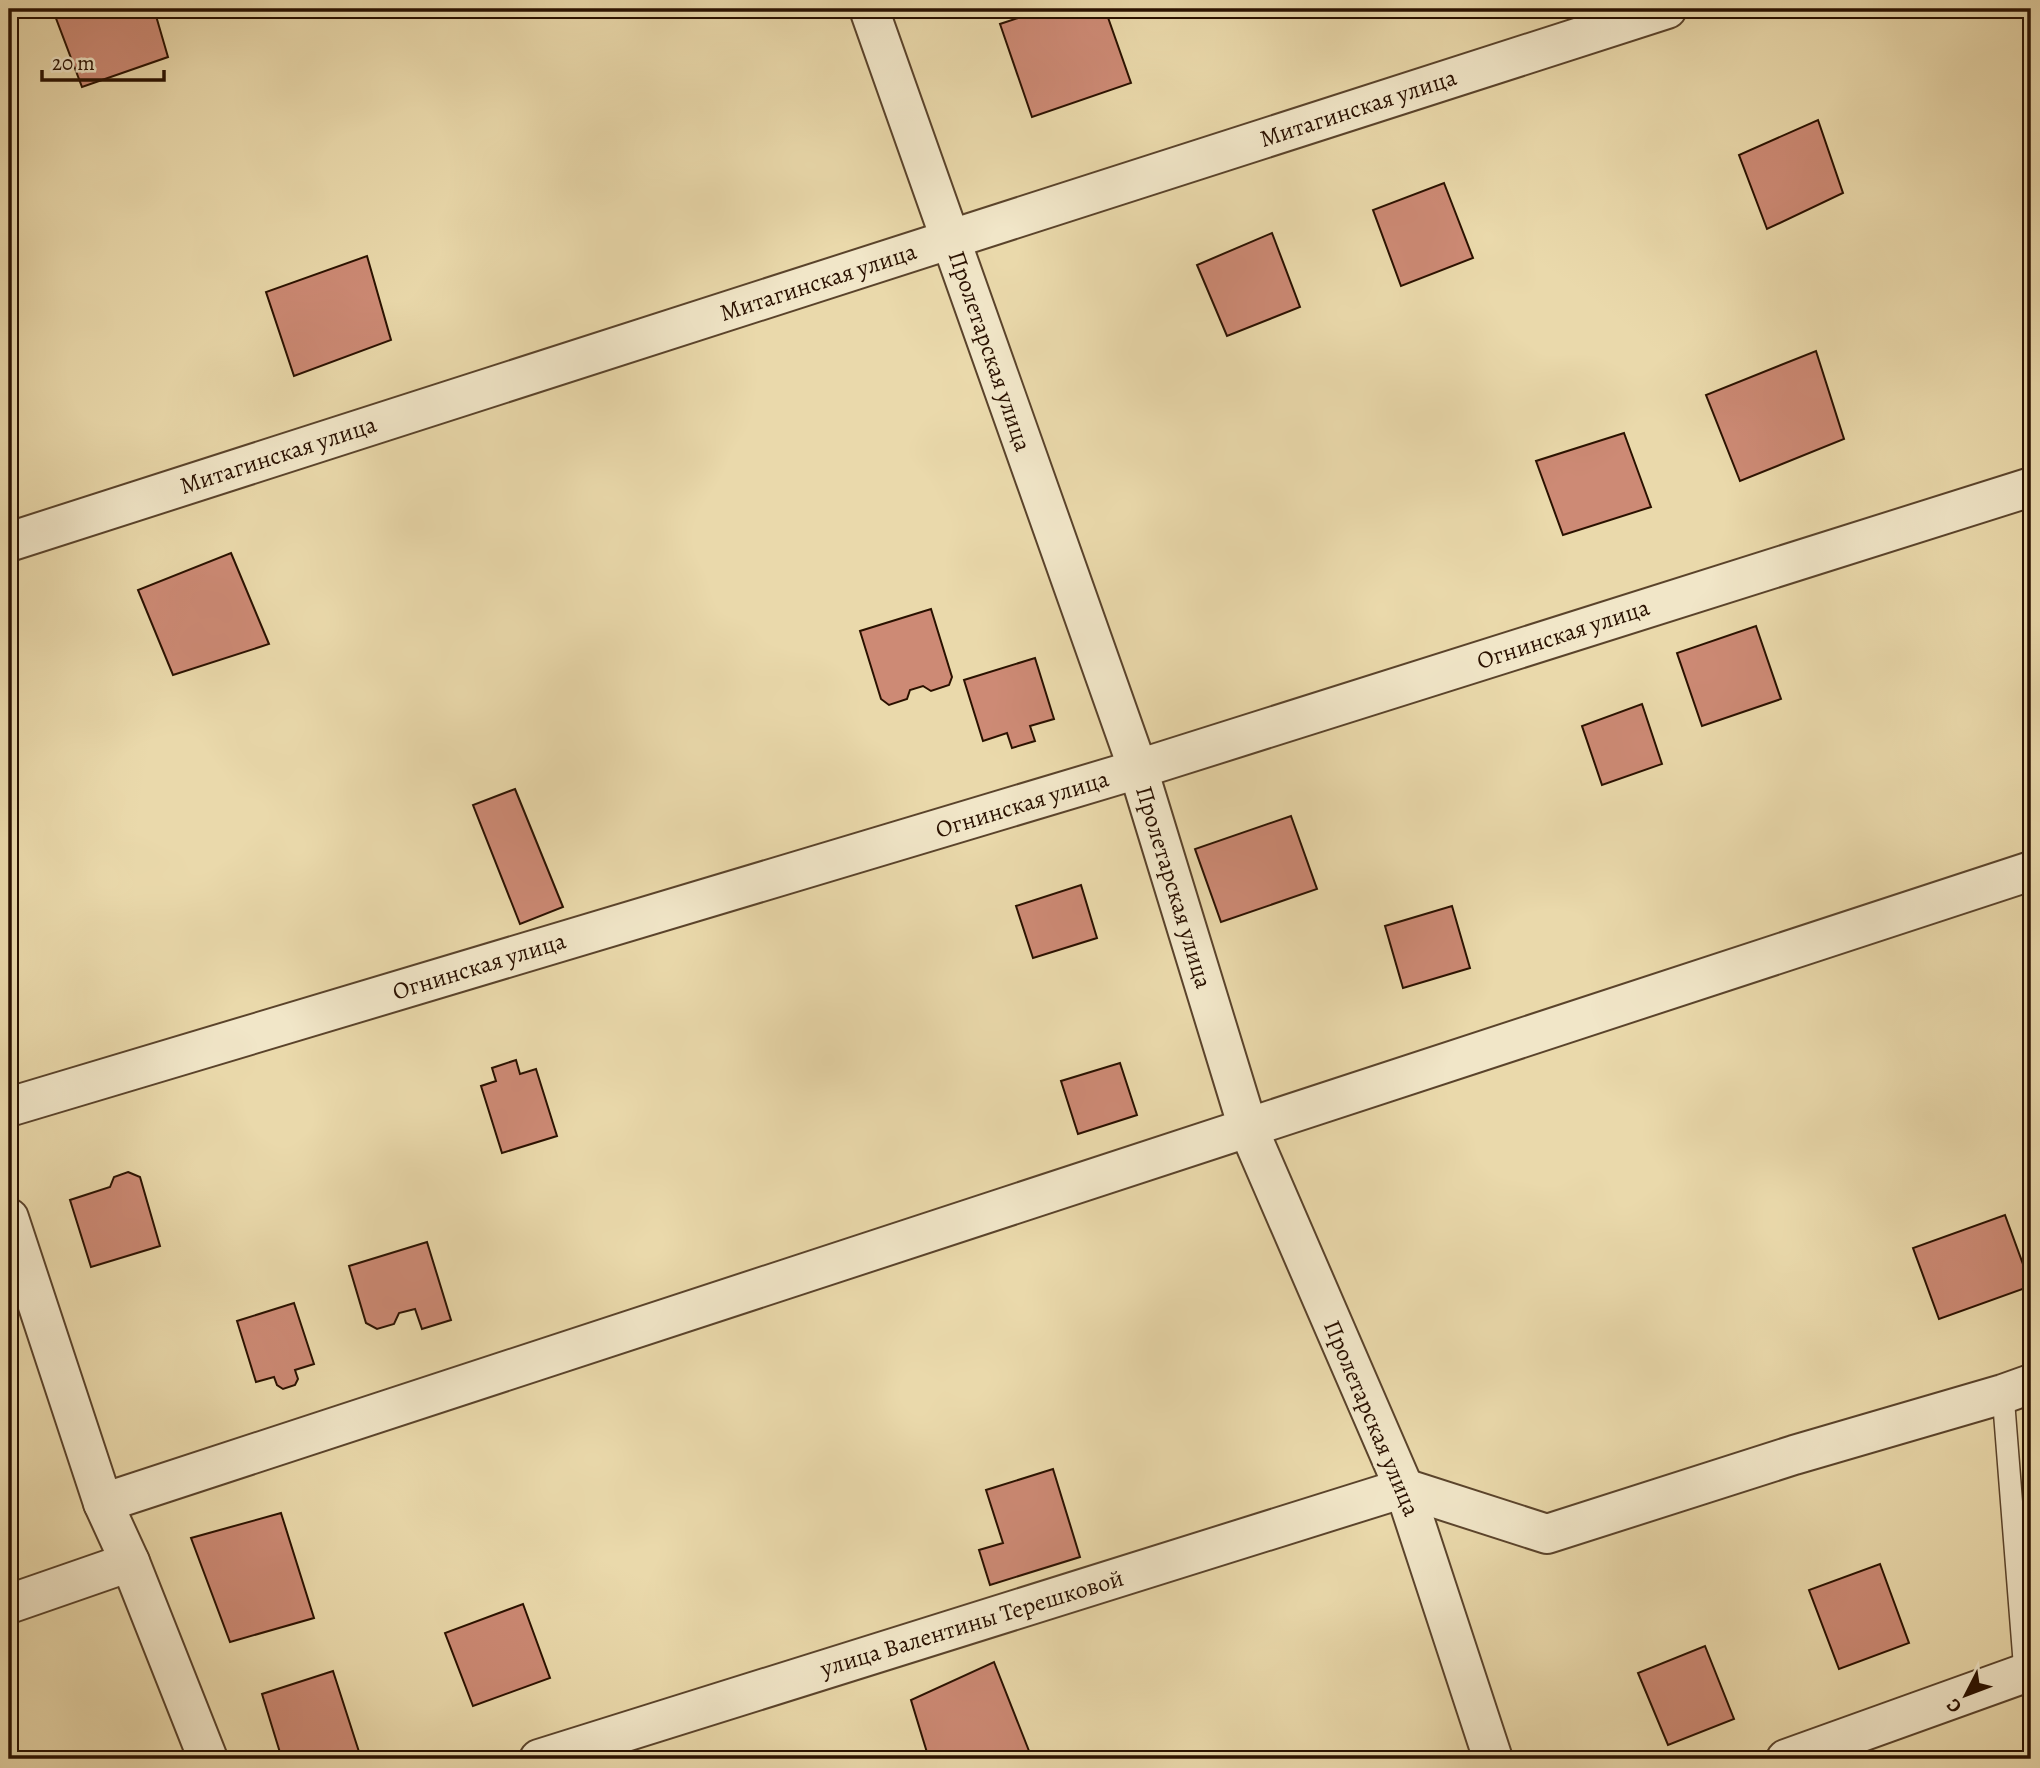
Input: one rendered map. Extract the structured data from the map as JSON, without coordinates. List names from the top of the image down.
{
  "streets": {
    "street": [
      "Митагинская улица",
      "Пролетарская улица",
      "Огнинская улица",
      "улица Валентины Терешковой"
    ]
  },
  "crossings": [
    ["Митагинская улица", "Пролетарская улица"],
    ["Пролетарская улица", "Огнинская улица"],
    ["Пролетарская улица", "улица Валентины Терешковой"]
  ],
  "scale_bar": "20 m",
  "north": "bottom left"
}
